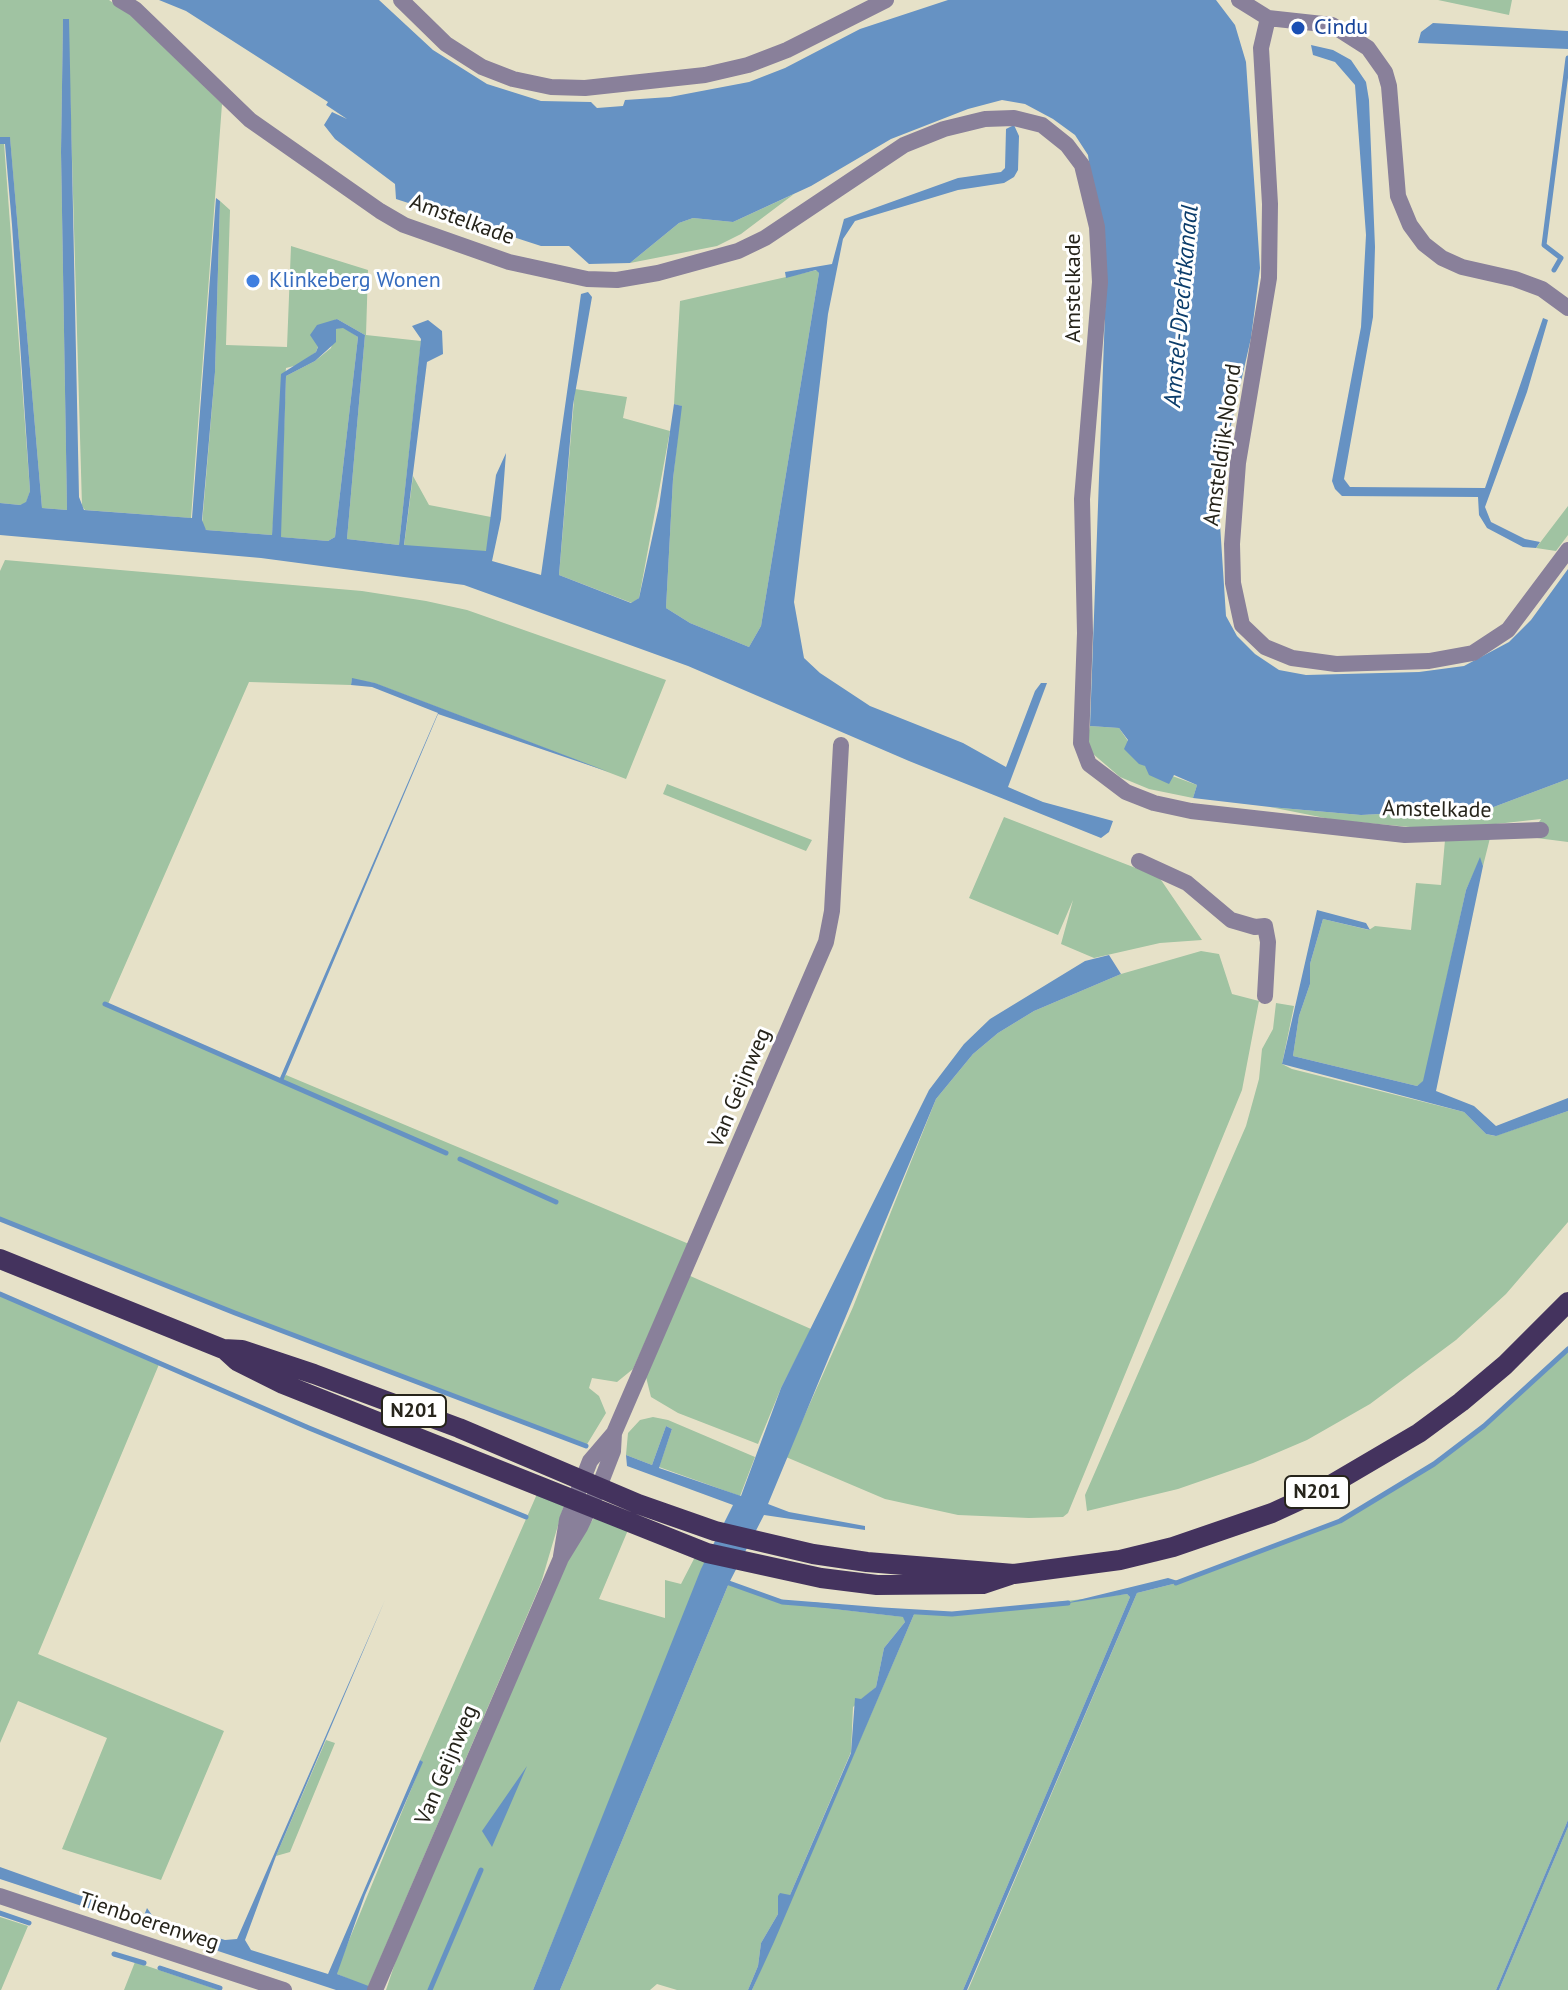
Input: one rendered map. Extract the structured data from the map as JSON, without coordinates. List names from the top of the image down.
{
  "streets": {
    "main road": ["N201"],
    "street": [
      "Amstelkade",
      "Amsteldijk-Noord",
      "Van Geijnweg",
      "Tienboerenweg"
    ]
  },
  "crossings": [
    ["Van Geijnweg", "N201"]
  ],
  "water": ["Amstel-Drechtkanaal"],
  "places": ["Cindu", "Klinkeberg Wonen"]
}
